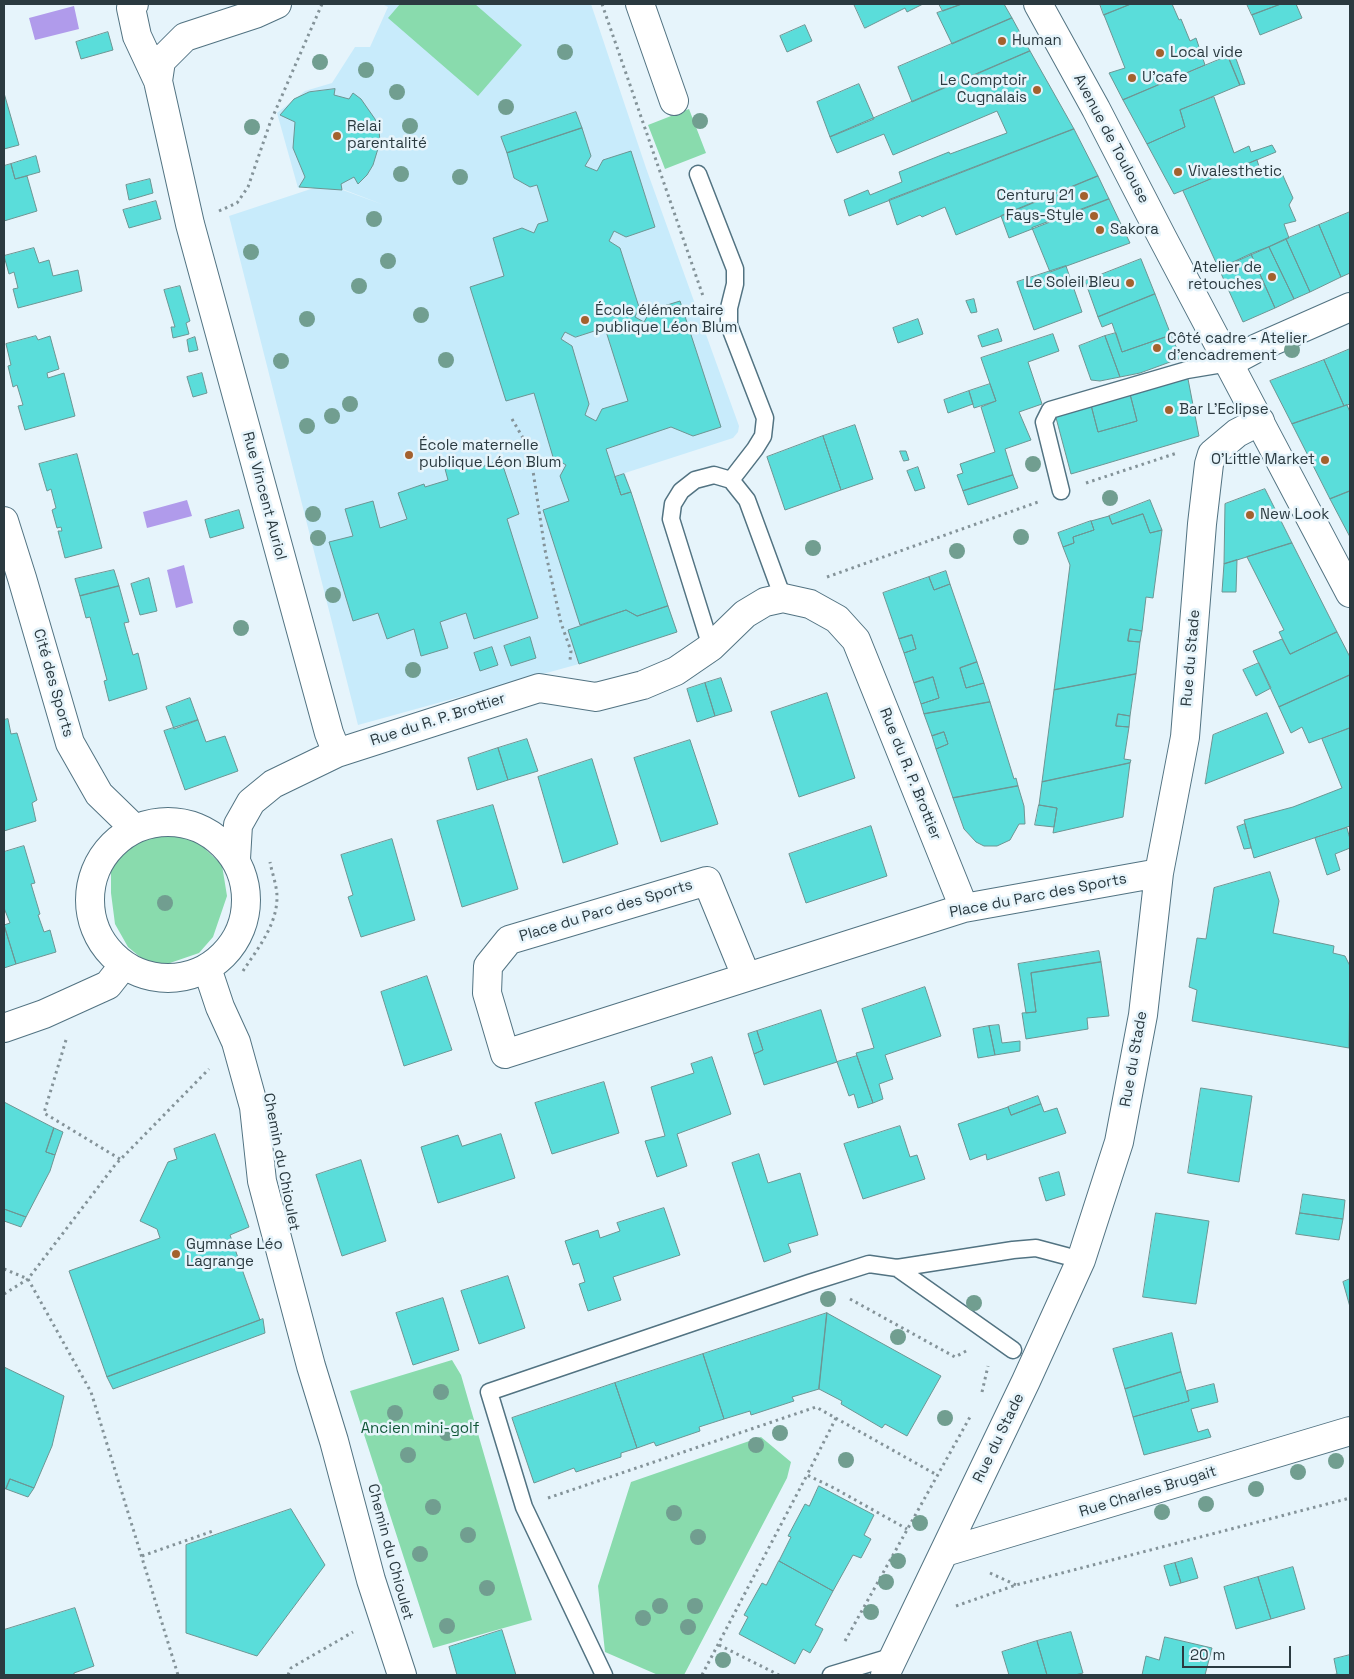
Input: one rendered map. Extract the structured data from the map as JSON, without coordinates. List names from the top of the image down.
{
  "streets": {
    "street": [
      "Avenue de Toulouse",
      "Rue Vincent Auriol",
      "Rue du Stade",
      "Cité des Sports",
      "Rue du R. P. Brottier",
      "Place du Parc des Sports",
      "Chemin du Chioulet",
      "Rue Charles Brugait"
    ]
  },
  "crossings": [
    ["Rue Vincent Auriol", "Rue du R. P. Brottier"],
    ["Rue du Stade", "Place du Parc des Sports"],
    ["Rue du Stade", "Rue Charles Brugait"],
    ["Cité des Sports", "Chemin du Chioulet"],
    ["Rue du R. P. Brottier", "Place du Parc des Sports"]
  ],
  "parks": ["Ancien mini-golf"],
  "places": [
    "Human",
    "Local vide",
    "U'cafe",
    "Le Comptoir Cugnalais",
    "Relai parentalité",
    "Viva!esthetic",
    "Century 21",
    "Fays-Style",
    "Sakora",
    "Atelier de retouches",
    "Le Soleil Bleu",
    "École élémentaire publique Léon Blum",
    "Côté cadre - Atelier d'encadrement",
    "Bar L'Eclipse",
    "École maternelle publique Léon Blum",
    "O'Little Market",
    "New Look",
    "Gymnase Léo Lagrange"
  ],
  "scale_bar": "20 m"
}
